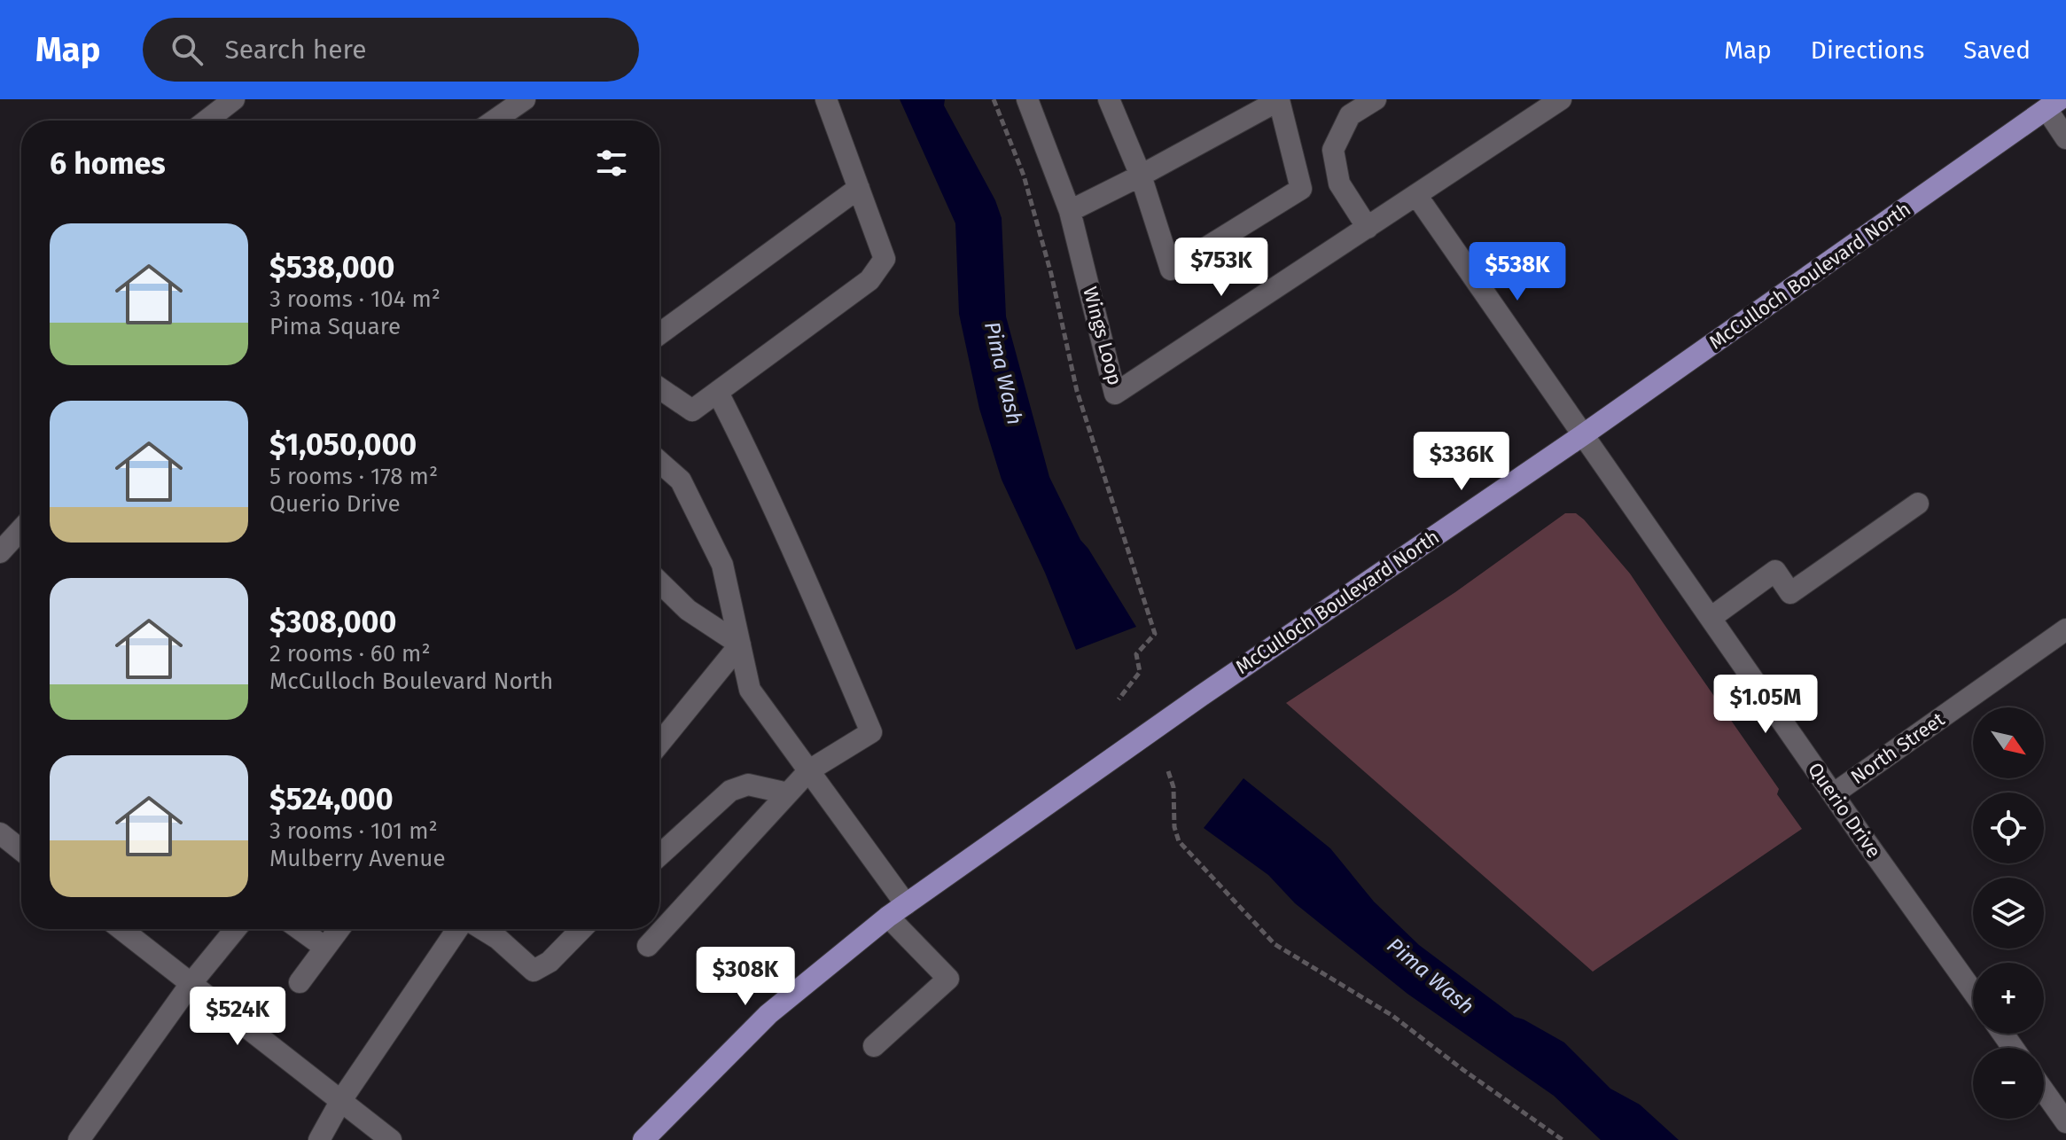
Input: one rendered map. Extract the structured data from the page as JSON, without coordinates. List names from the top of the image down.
{
  "streets": {
    "main road": ["McCulloch Boulevard North"],
    "street": ["Wings Loop", "North Street", "Querio Drive"]
  },
  "crossings": [
    ["McCulloch Boulevard North", "Querio Drive"],
    ["Wings Loop", "Querio Drive"],
    ["North Street", "Querio Drive"]
  ],
  "water": ["Pima Wash"],
  "north": "bottom right",
  "page": {
    "header": "Map",
    "search": "Search here",
    "nav": ["Map", "Directions", "Saved"],
    "heading": "6 homes",
    "list": [
      {
        "name": "$538,000",
        "note": "3 rooms · 104 m² · Pima Square"
      },
      {
        "name": "$1,050,000",
        "note": "5 rooms · 178 m² · Querio Drive"
      },
      {
        "name": "$308,000",
        "note": "2 rooms · 60 m² · McCulloch Boulevard North"
      },
      {
        "name": "$524,000",
        "note": "3 rooms · 101 m² · Mulberry Avenue"
      }
    ],
    "price": [
      "$753K",
      "$538K",
      "$336K",
      "$1.05M",
      "$308K",
      "$524K"
    ],
    "map_buttons": ["+", "−"]
  }
}
